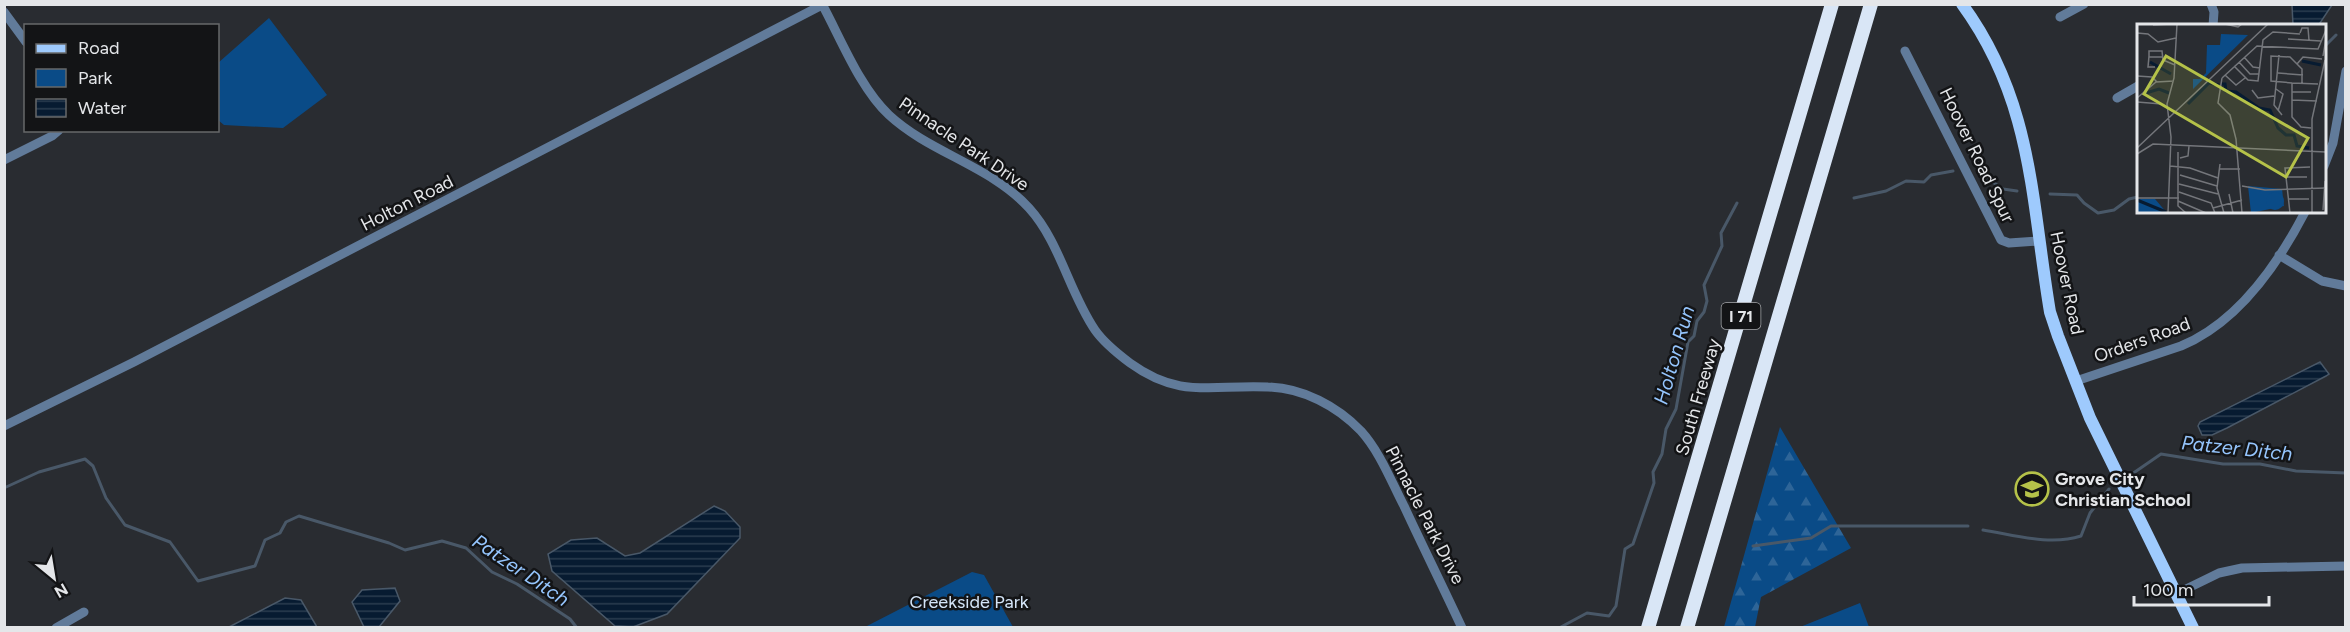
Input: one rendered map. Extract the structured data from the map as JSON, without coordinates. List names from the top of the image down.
{
  "streets": {
    "highway": ["I 71", "South Freeway"],
    "main road": ["Hoover Road"],
    "street": [
      "Pinnacle Park Drive",
      "Hoover Road Spur",
      "Holton Road",
      "Orders Road"
    ]
  },
  "crossings": [
    ["Pinnacle Park Drive", "Holton Road"],
    ["Hoover Road Spur", "Hoover Road"],
    ["Hoover Road", "Orders Road"]
  ],
  "water": ["Holton Run", "Patzer Ditch"],
  "parks": ["Creekside Park"],
  "places": {
    "school or university": ["Grove City Christian School"]
  },
  "legend": ["Road", "Park", "Water"],
  "scale_bar": "100 m",
  "north": "bottom right"
}
